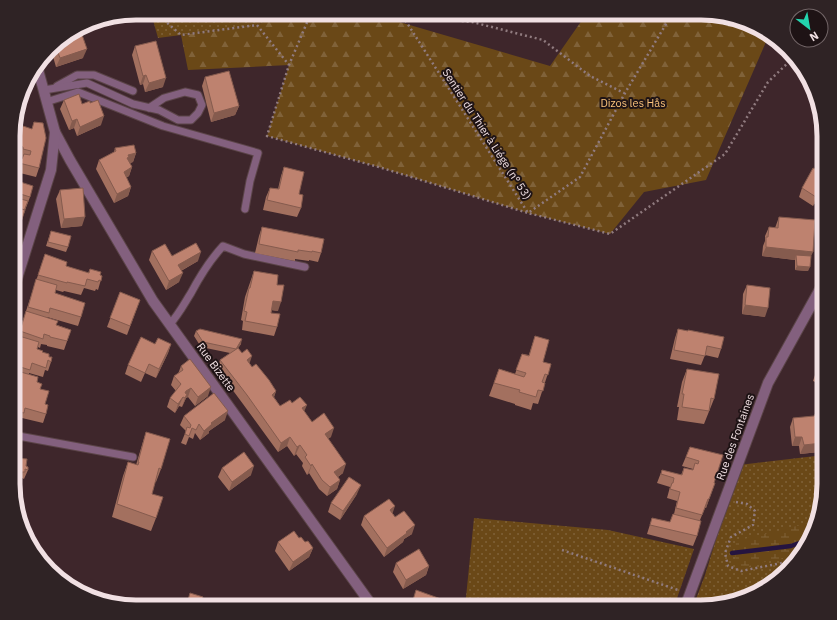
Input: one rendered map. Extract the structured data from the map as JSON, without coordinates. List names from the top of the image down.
{
  "streets": {
    "street": ["Rue Bizette", "Rue des Fontaines"],
    "path": ["Sentier du Thier à Liége (n° 53)"]
  },
  "parks": ["Dizos les Hås"],
  "north": "bottom right"
}
